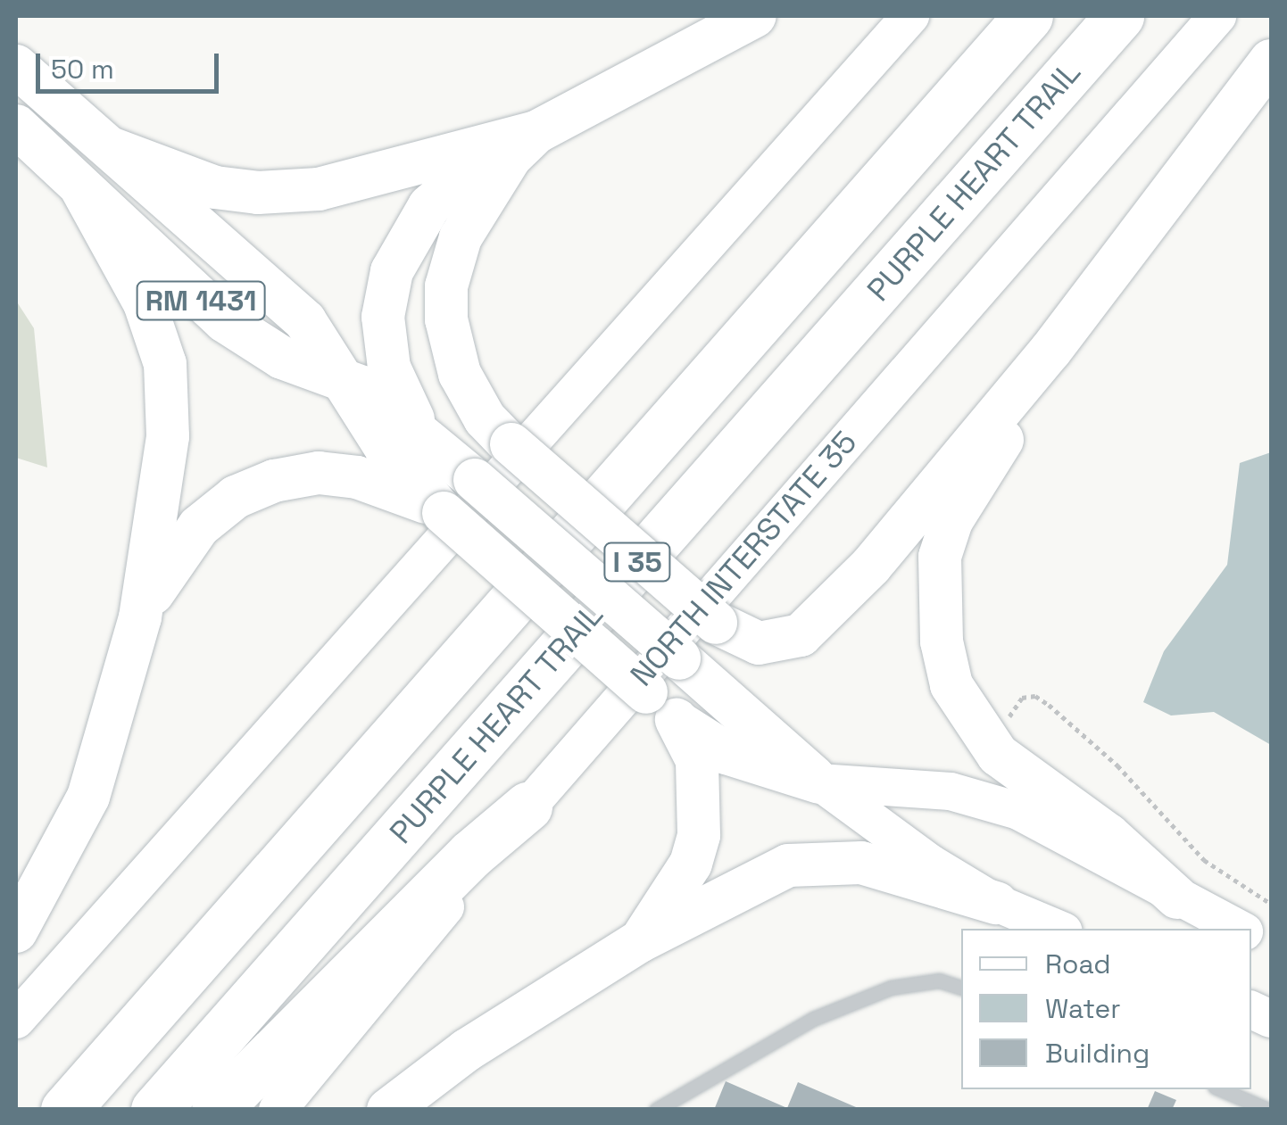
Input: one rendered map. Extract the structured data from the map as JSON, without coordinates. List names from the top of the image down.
{
  "streets": {
    "highway": ["PURPLE HEART TRAIL", "I 35"],
    "main road": ["RM 1431", "NORTH INTERSTATE 35"]
  },
  "legend": ["Road", "Water", "Building"],
  "scale_bar": "50 m"
}
